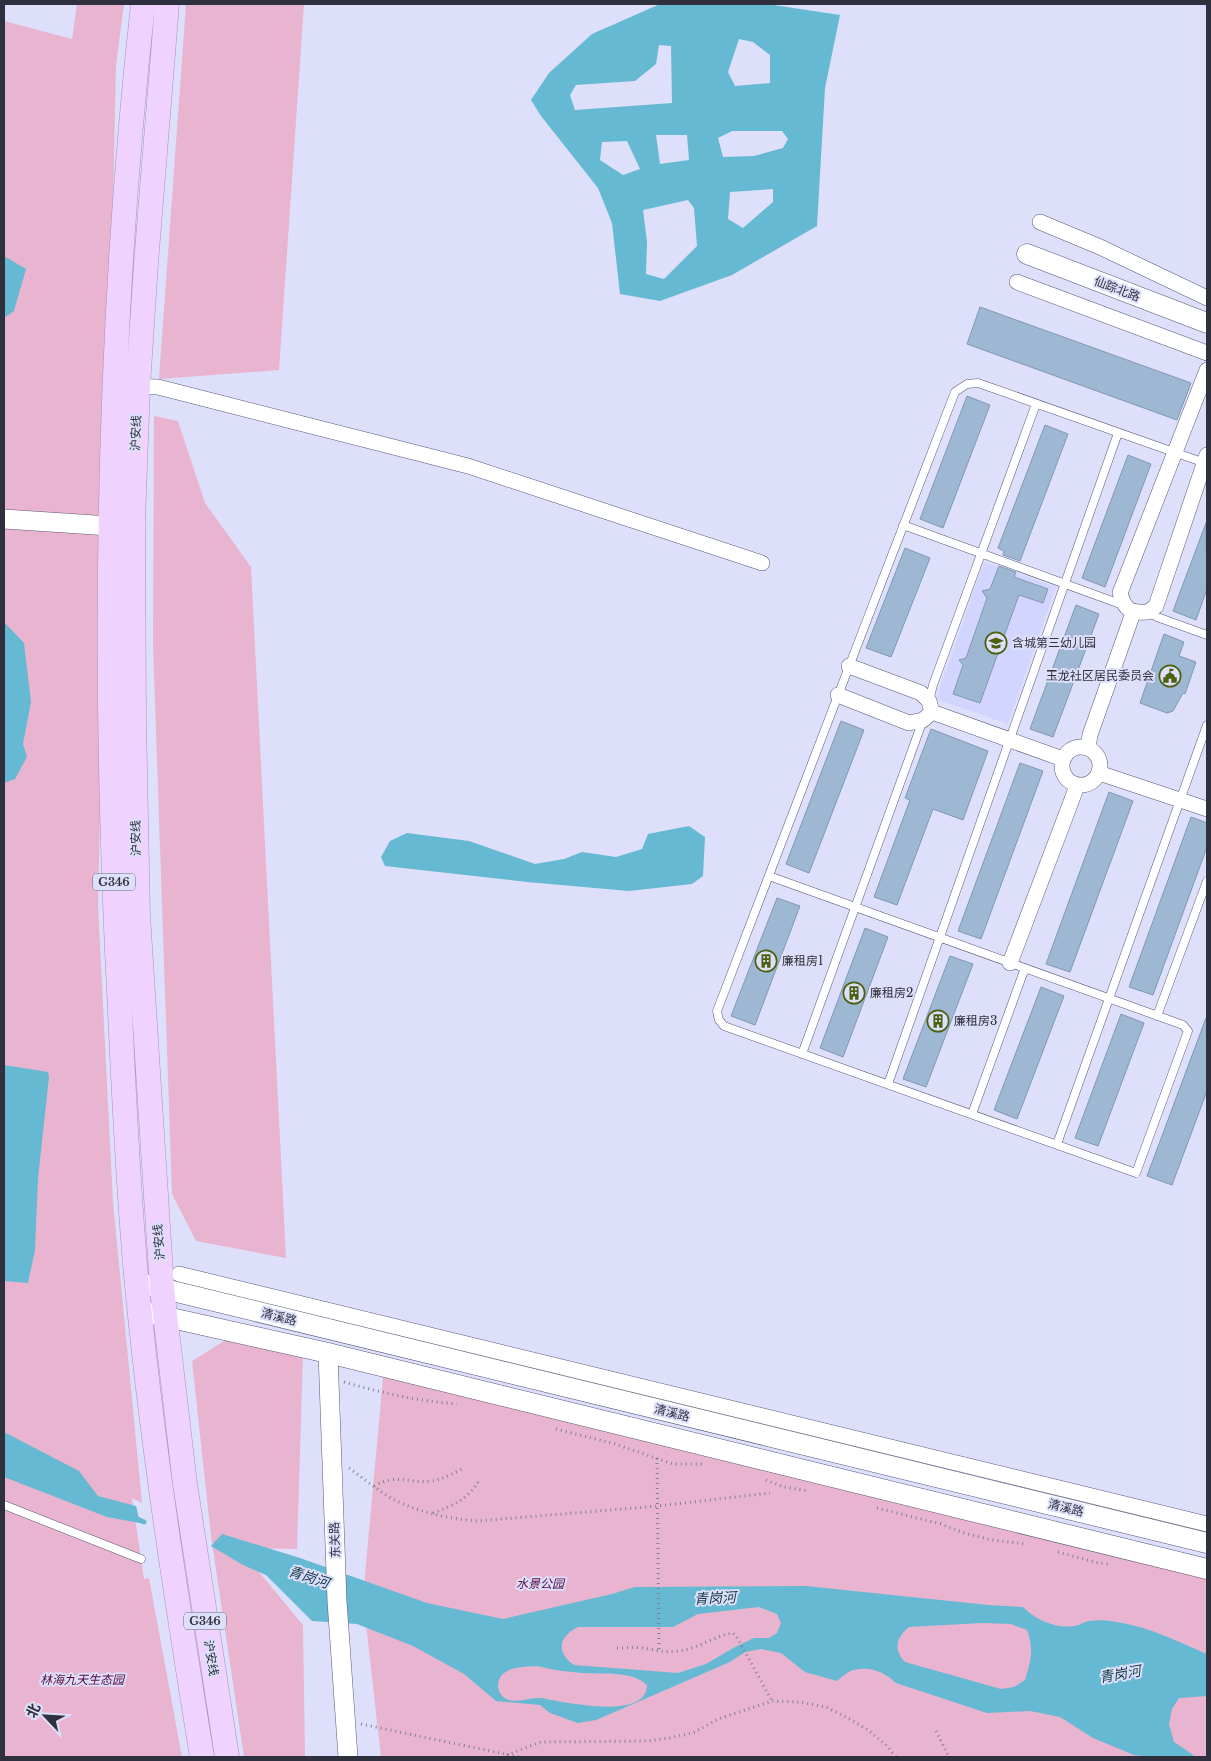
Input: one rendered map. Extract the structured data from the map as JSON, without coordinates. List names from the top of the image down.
{
  "streets": {
    "highway": ["沪安线", "G346"],
    "main road": ["仙踪北路", "清溪路"],
    "street": ["东关路"]
  },
  "crossings": [
    ["沪安线", "清溪路"],
    ["清溪路", "东关路"]
  ],
  "water": ["青岗河"],
  "parks": ["水景公园", "林海九天生态园"],
  "places": {
    "school or university": ["含城第三幼儿园"],
    "public building": ["玉龙社区居民委员会"],
    "building": ["廉租房1", "廉租房2", "廉租房3"]
  },
  "north": "top left"
}
